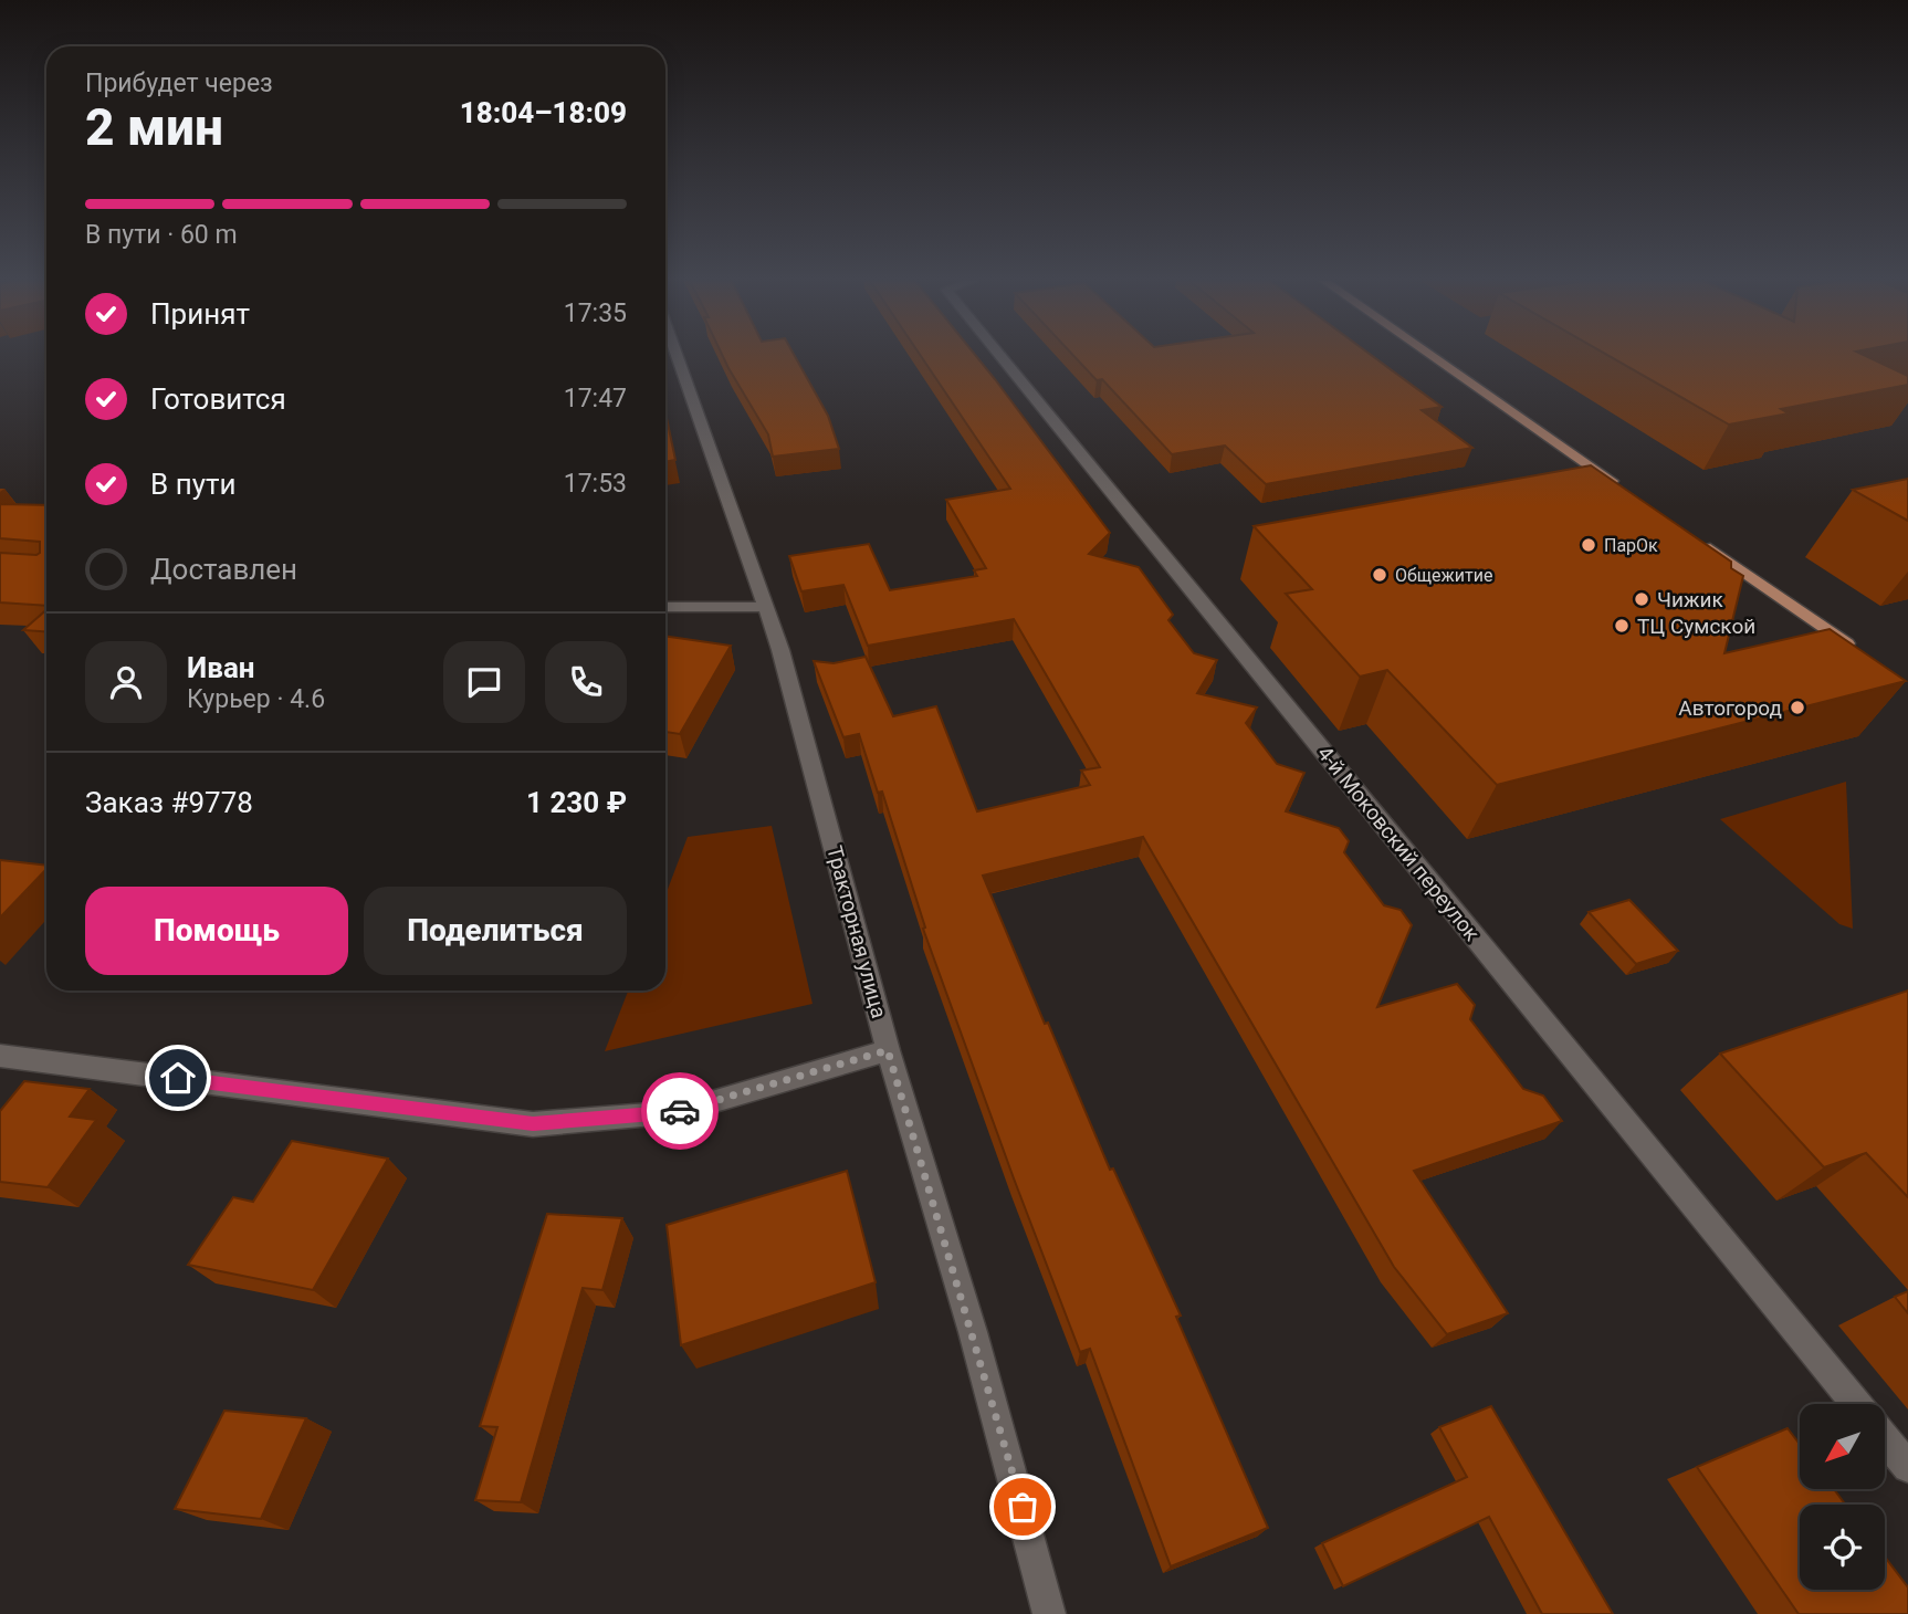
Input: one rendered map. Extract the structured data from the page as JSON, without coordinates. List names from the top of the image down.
{
  "streets": {
    "street": ["4-й Моковский переулок", "Тракторная улица"]
  },
  "places": [
    "ПарОк",
    "Общежитие",
    "Чижик",
    "ТЦ Сумской",
    "Автогород"
  ],
  "north": "bottom left",
  "page": {
    "heading": ["2 мин", "Прибудет через", "18:04–18:09"],
    "panel": [
      "Иван",
      "Курьер · 4.6",
      "Заказ #9778",
      "1 230 ₽"
    ],
    "bar": "В пути · 60 m",
    "list": [
      ["Принят", "17:35"],
      ["Готовится", "17:47"],
      ["В пути", "17:53"],
      "Доставлен"
    ],
    "buttons": ["Помощь", "Поделиться"]
  }
}
